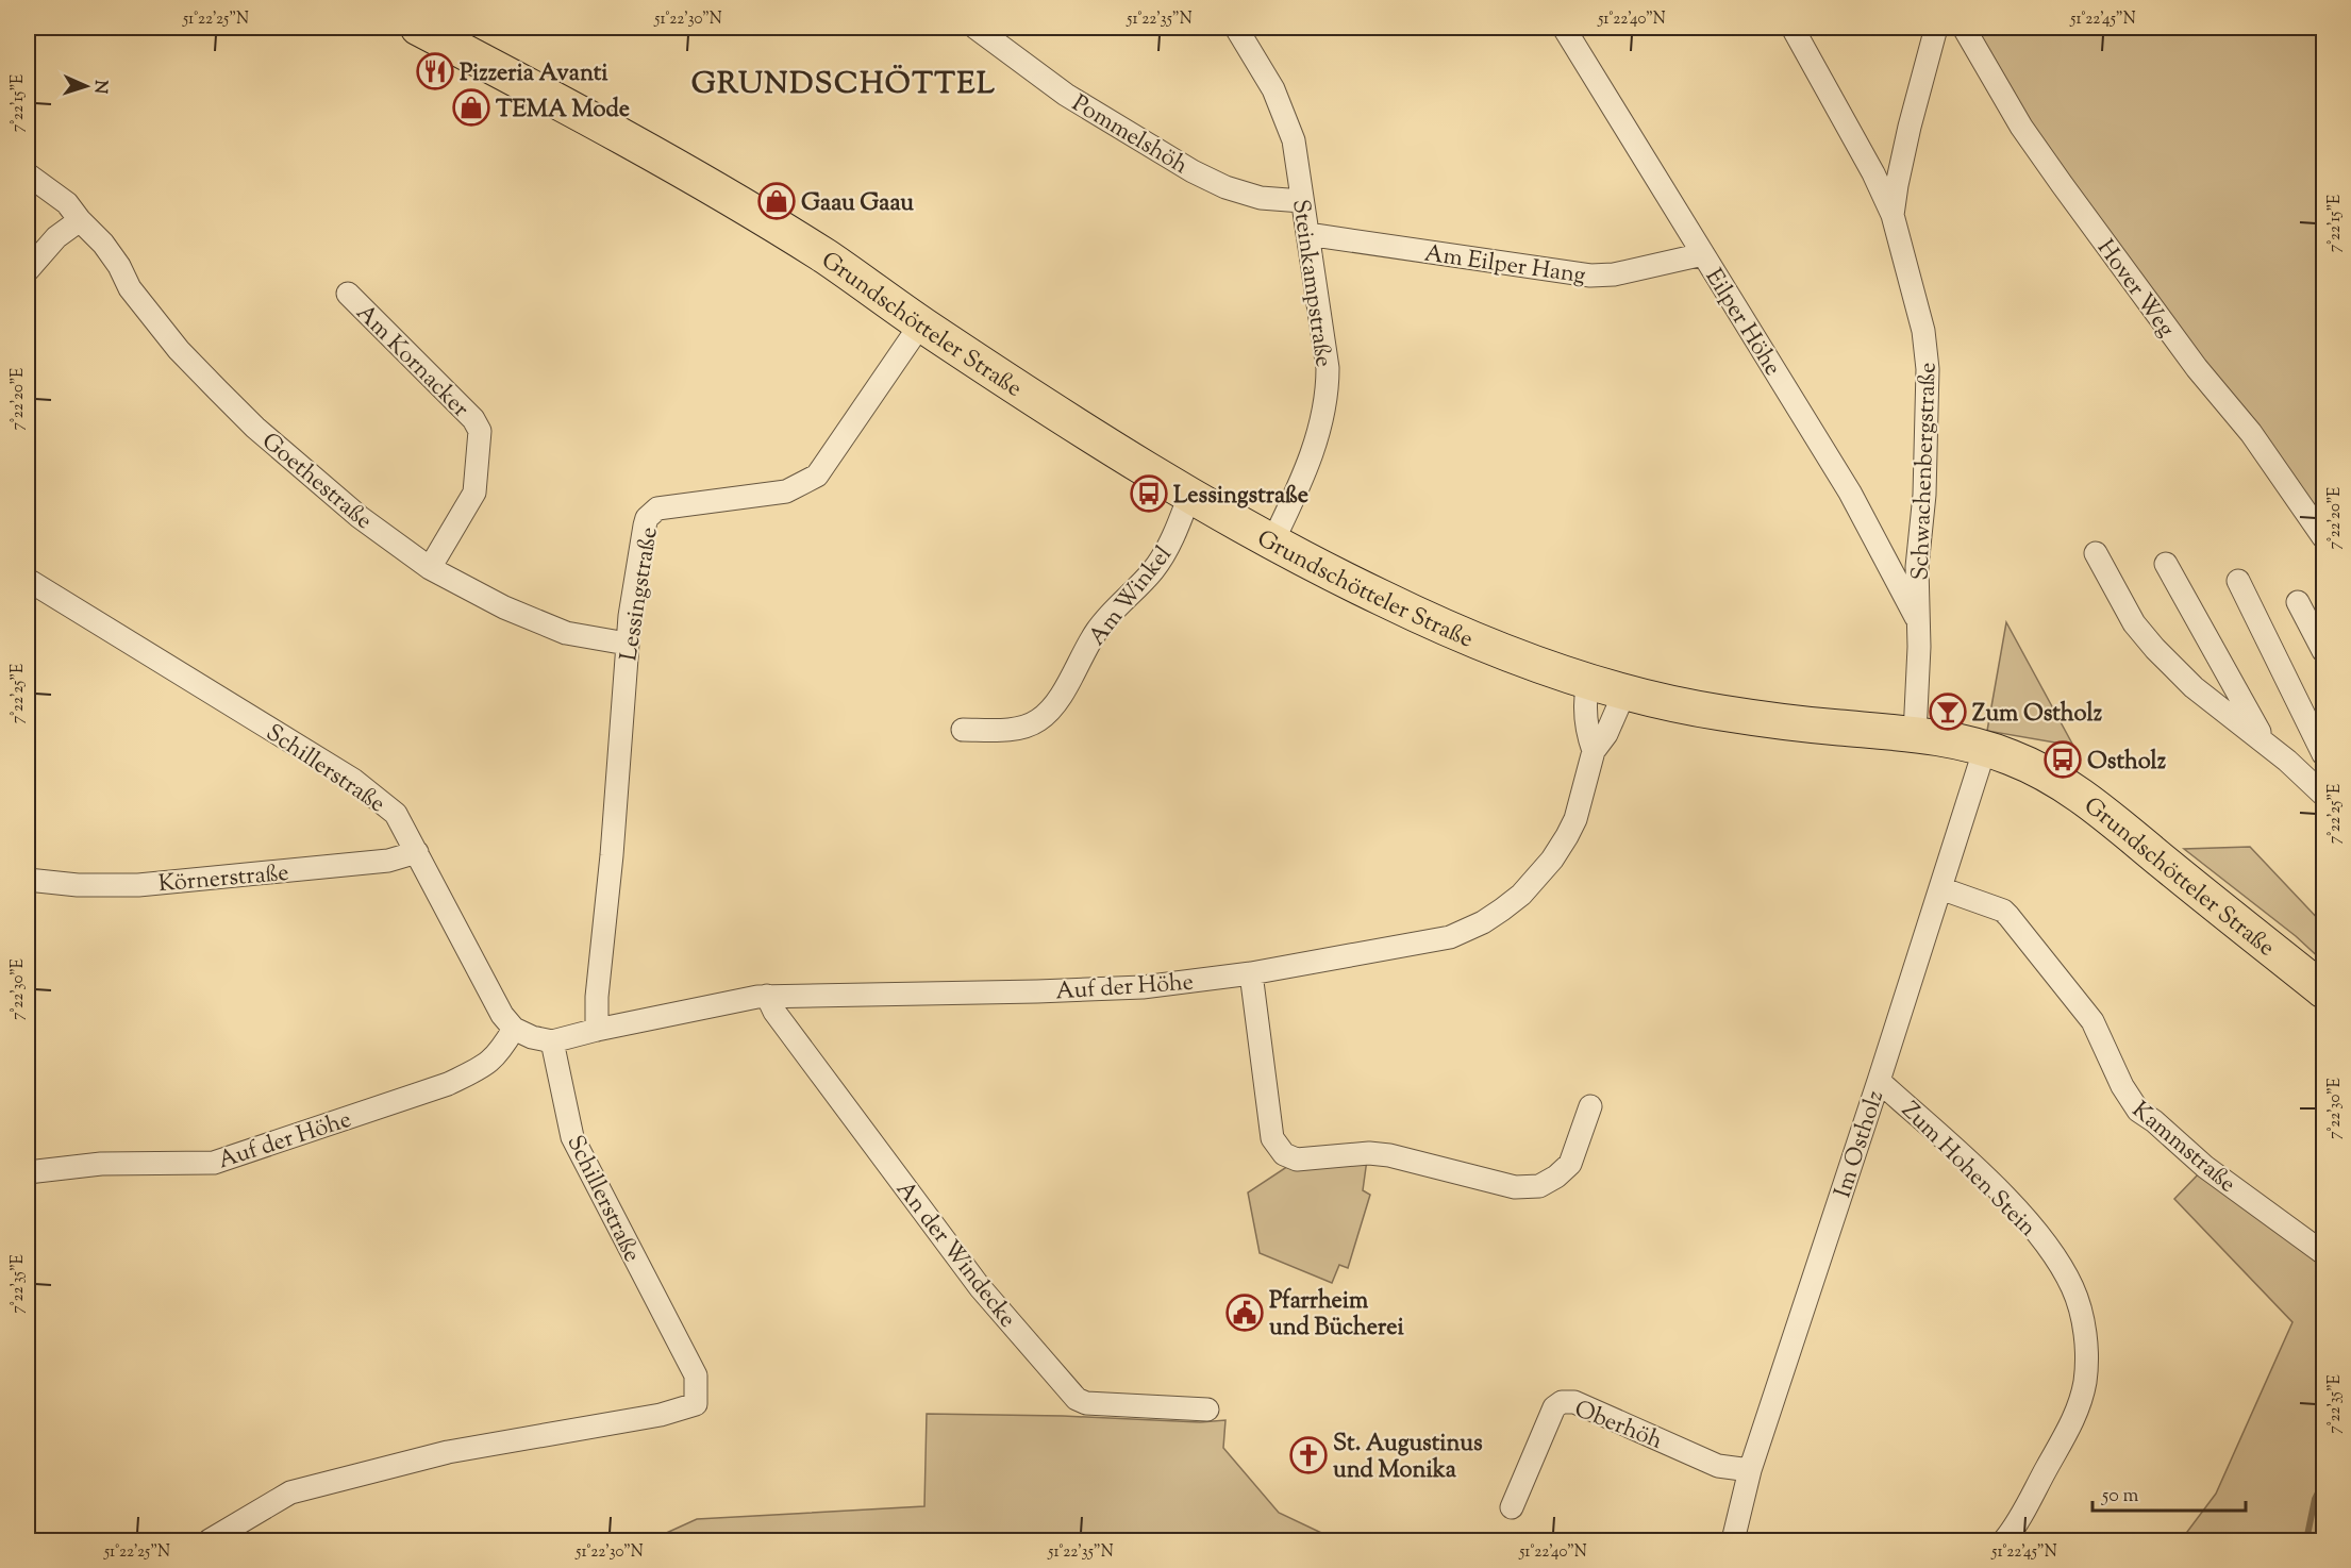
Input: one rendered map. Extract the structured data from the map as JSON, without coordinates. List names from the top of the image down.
{
  "streets": {
    "main road": ["Grundschötteler Straße"],
    "street": [
      "Pommelshöh",
      "Am Eilper Hang",
      "Steinkampstraße",
      "Hover Weg",
      "Eilper Höhe",
      "Am Kornacker",
      "Schwachenbergstraße",
      "Goethestraße",
      "Lessingstraße",
      "Am Winkel",
      "Schillerstraße",
      "Körnerstraße",
      "Auf der Höhe",
      "Im Ostholz",
      "Kammstraße",
      "Zum Hohen Stein",
      "An der Windecke",
      "Oberhöh"
    ]
  },
  "crossings": [
    ["Pommelshöh", "Steinkampstraße"],
    ["Am Eilper Hang", "Steinkampstraße"],
    ["Am Eilper Hang", "Eilper Höhe"],
    ["Steinkampstraße", "Grundschötteler Straße"],
    ["Eilper Höhe", "Schwachenbergstraße"],
    ["Grundschötteler Straße", "Schwachenbergstraße"],
    ["Grundschötteler Straße", "Lessingstraße"],
    ["Grundschötteler Straße", "Am Winkel"],
    ["Grundschötteler Straße", "Auf der Höhe"],
    ["Grundschötteler Straße", "Im Ostholz"],
    ["Am Kornacker", "Goethestraße"],
    ["Goethestraße", "Lessingstraße"],
    ["Lessingstraße", "Auf der Höhe"],
    ["Schillerstraße", "Körnerstraße"],
    ["Schillerstraße", "Auf der Höhe"],
    ["Auf der Höhe", "An der Windecke"],
    ["Im Ostholz", "Kammstraße"],
    ["Im Ostholz", "Zum Hohen Stein"],
    ["Im Ostholz", "Oberhöh"]
  ],
  "districts": ["GRUNDSCHÖTTEL"],
  "places": {
    "restaurant": ["Pizzeria Avanti"],
    "shop": ["TEMA Mode", "Gaau Gaau"],
    "bus stop": ["Lessingstraße", "Ostholz"],
    "bar": ["Zum Ostholz"],
    "public building": ["Pfarrheim und Bücherei"],
    "church": ["St. Augustinus und Monika"]
  },
  "scale_bar": "50 m",
  "north": "right",
  "coordinates": [
    "51°22'25\"N",
    "51°22'30\"N",
    "51°22'35\"N",
    "51°22'40\"N",
    "51°22'45\"N",
    "7°22'15\"E",
    "7°22'20\"E",
    "7°22'25\"E",
    "7°22'30\"E",
    "7°22'35\"E"
  ]
}
